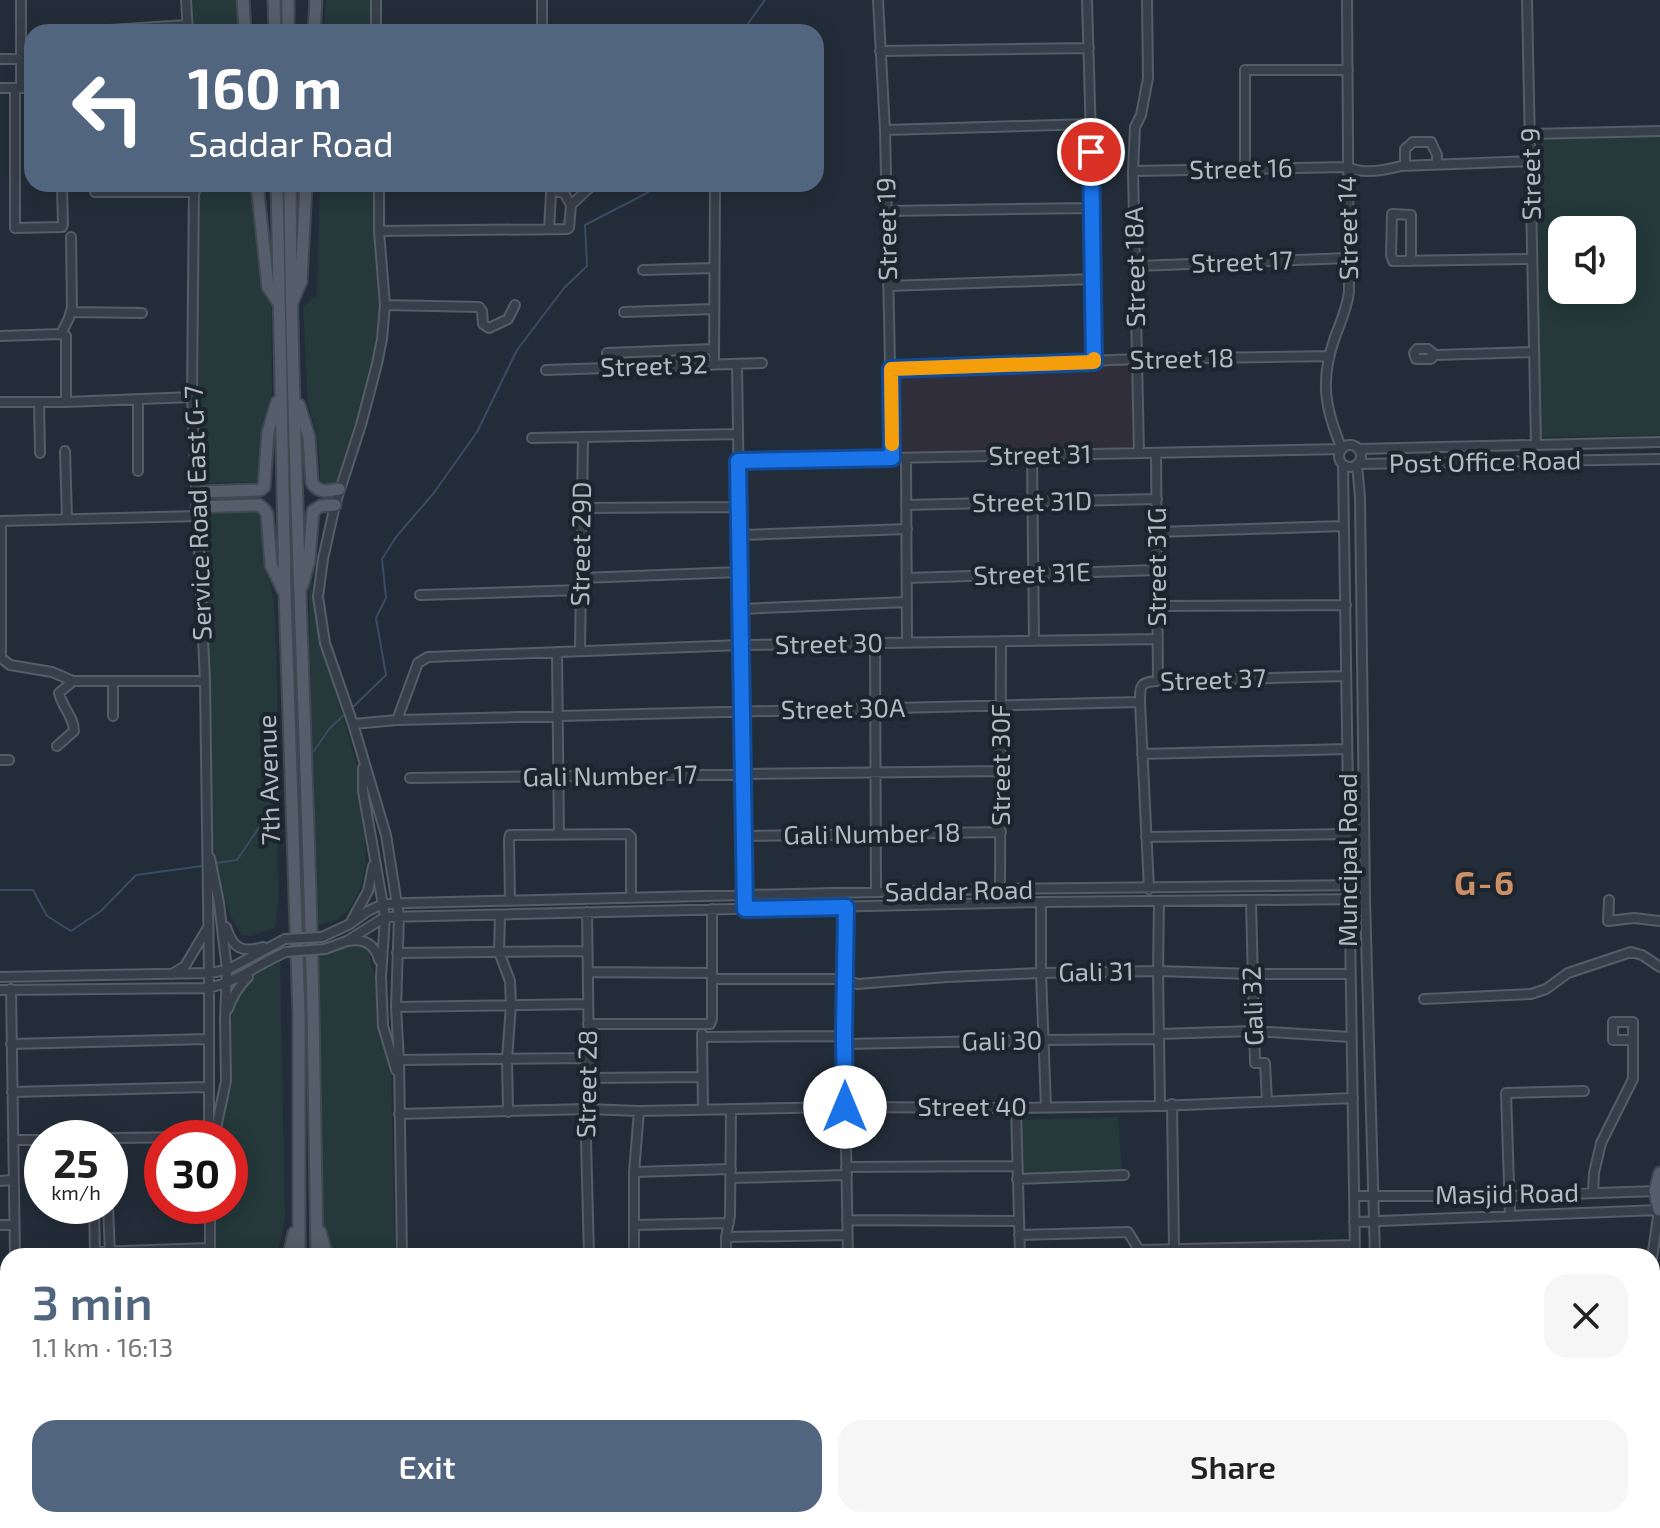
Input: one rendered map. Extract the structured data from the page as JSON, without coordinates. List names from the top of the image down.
{
  "streets": {
    "main road": ["7th Avenue"],
    "street": [
      "Street 16",
      "Street 9",
      "Street 14",
      "Street 19",
      "Street 17",
      "Street 18A",
      "Street 18",
      "Street 32",
      "Street 31",
      "Post Office Road",
      "Street 31D",
      "Service Road East G-7",
      "Street 29D",
      "Street 31G",
      "Street 31E",
      "Street 30",
      "Street 37",
      "Street 30A",
      "Street 30F",
      "Gali Number 17",
      "Gali Number 18",
      "Muncipal Road",
      "Saddar Road",
      "Gali 31",
      "Gali 32",
      "Gali 30",
      "Street 28",
      "Street 40",
      "Masjid Road"
    ]
  },
  "crossings": [
    ["Street 16", "Street 9"],
    ["Street 16", "Street 14"],
    ["Street 16", "Street 18A"],
    ["Street 9", "Post Office Road"],
    ["Street 14", "Street 17"],
    ["Street 14", "Street 18"],
    ["Street 14", "Street 31"],
    ["Street 14", "Post Office Road"],
    ["Street 14", "Muncipal Road"],
    ["Street 19", "Street 18"],
    ["Street 19", "Street 31"],
    ["Street 17", "Street 18A"],
    ["Street 18A", "Street 18"],
    ["Street 18A", "Street 31"],
    ["Street 31", "Post Office Road"],
    ["Street 31", "Street 31G"],
    ["Street 31", "Muncipal Road"],
    ["Post Office Road", "Muncipal Road"],
    ["Street 31D", "Street 31G"],
    ["Street 29D", "Street 30"],
    ["Street 31G", "Street 31E"],
    ["Street 31G", "Street 30"],
    ["Street 31G", "Street 37"],
    ["Street 30", "Street 30A"],
    ["Street 30", "Street 30F"],
    ["Street 37", "Street 30A"],
    ["Street 37", "Muncipal Road"],
    ["Street 37", "Saddar Road"],
    ["Street 30A", "Street 30F"],
    ["Street 30F", "Gali Number 17"],
    ["Street 30F", "Gali Number 18"],
    ["Street 30F", "Saddar Road"],
    ["Muncipal Road", "Saddar Road"],
    ["Muncipal Road", "Gali 31"],
    ["Muncipal Road", "Gali 30"],
    ["Muncipal Road", "Street 40"],
    ["Muncipal Road", "Masjid Road"],
    ["Saddar Road", "Gali 32"],
    ["Saddar Road", "Street 28"],
    ["Gali 31", "Gali 32"],
    ["Gali 31", "Street 28"],
    ["Gali 32", "Gali 30"],
    ["Gali 32", "Street 40"],
    ["Street 28", "Street 40"]
  ],
  "districts": ["G-6"],
  "page": {
    "turn": ["160 m", "Saddar Road"],
    "speed": "25 km/h",
    "limit": "30",
    "heading": ["3 min", "1.1 km · 16:13"],
    "buttons": ["Exit", "Share"]
  }
}
